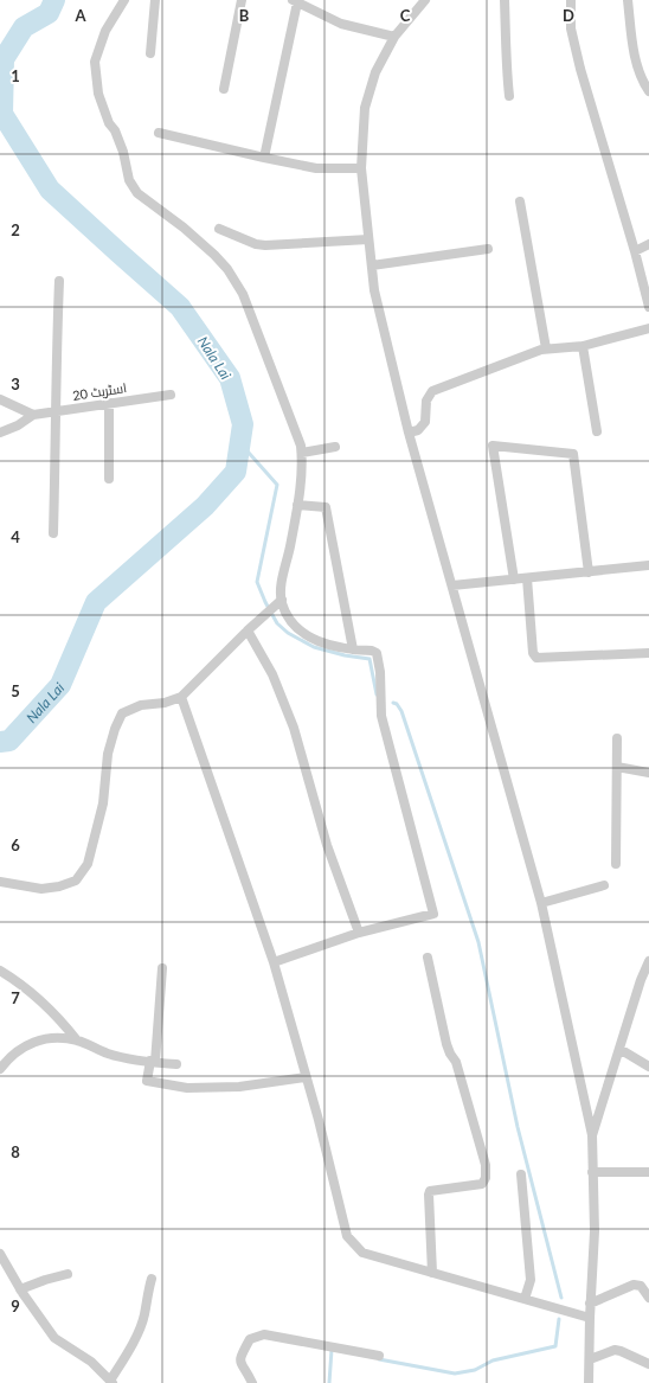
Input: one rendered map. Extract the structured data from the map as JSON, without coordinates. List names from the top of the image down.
{
  "streets": {
    "street": ["اسٹریٹ 20"]
  },
  "water": ["Nala Lai"],
  "grid": {
    "columns": [
      "A",
      "B",
      "C",
      "D"
    ],
    "rows": [
      "1",
      "2",
      "3",
      "4",
      "5",
      "6",
      "7",
      "8",
      "9"
    ]
  }
}
